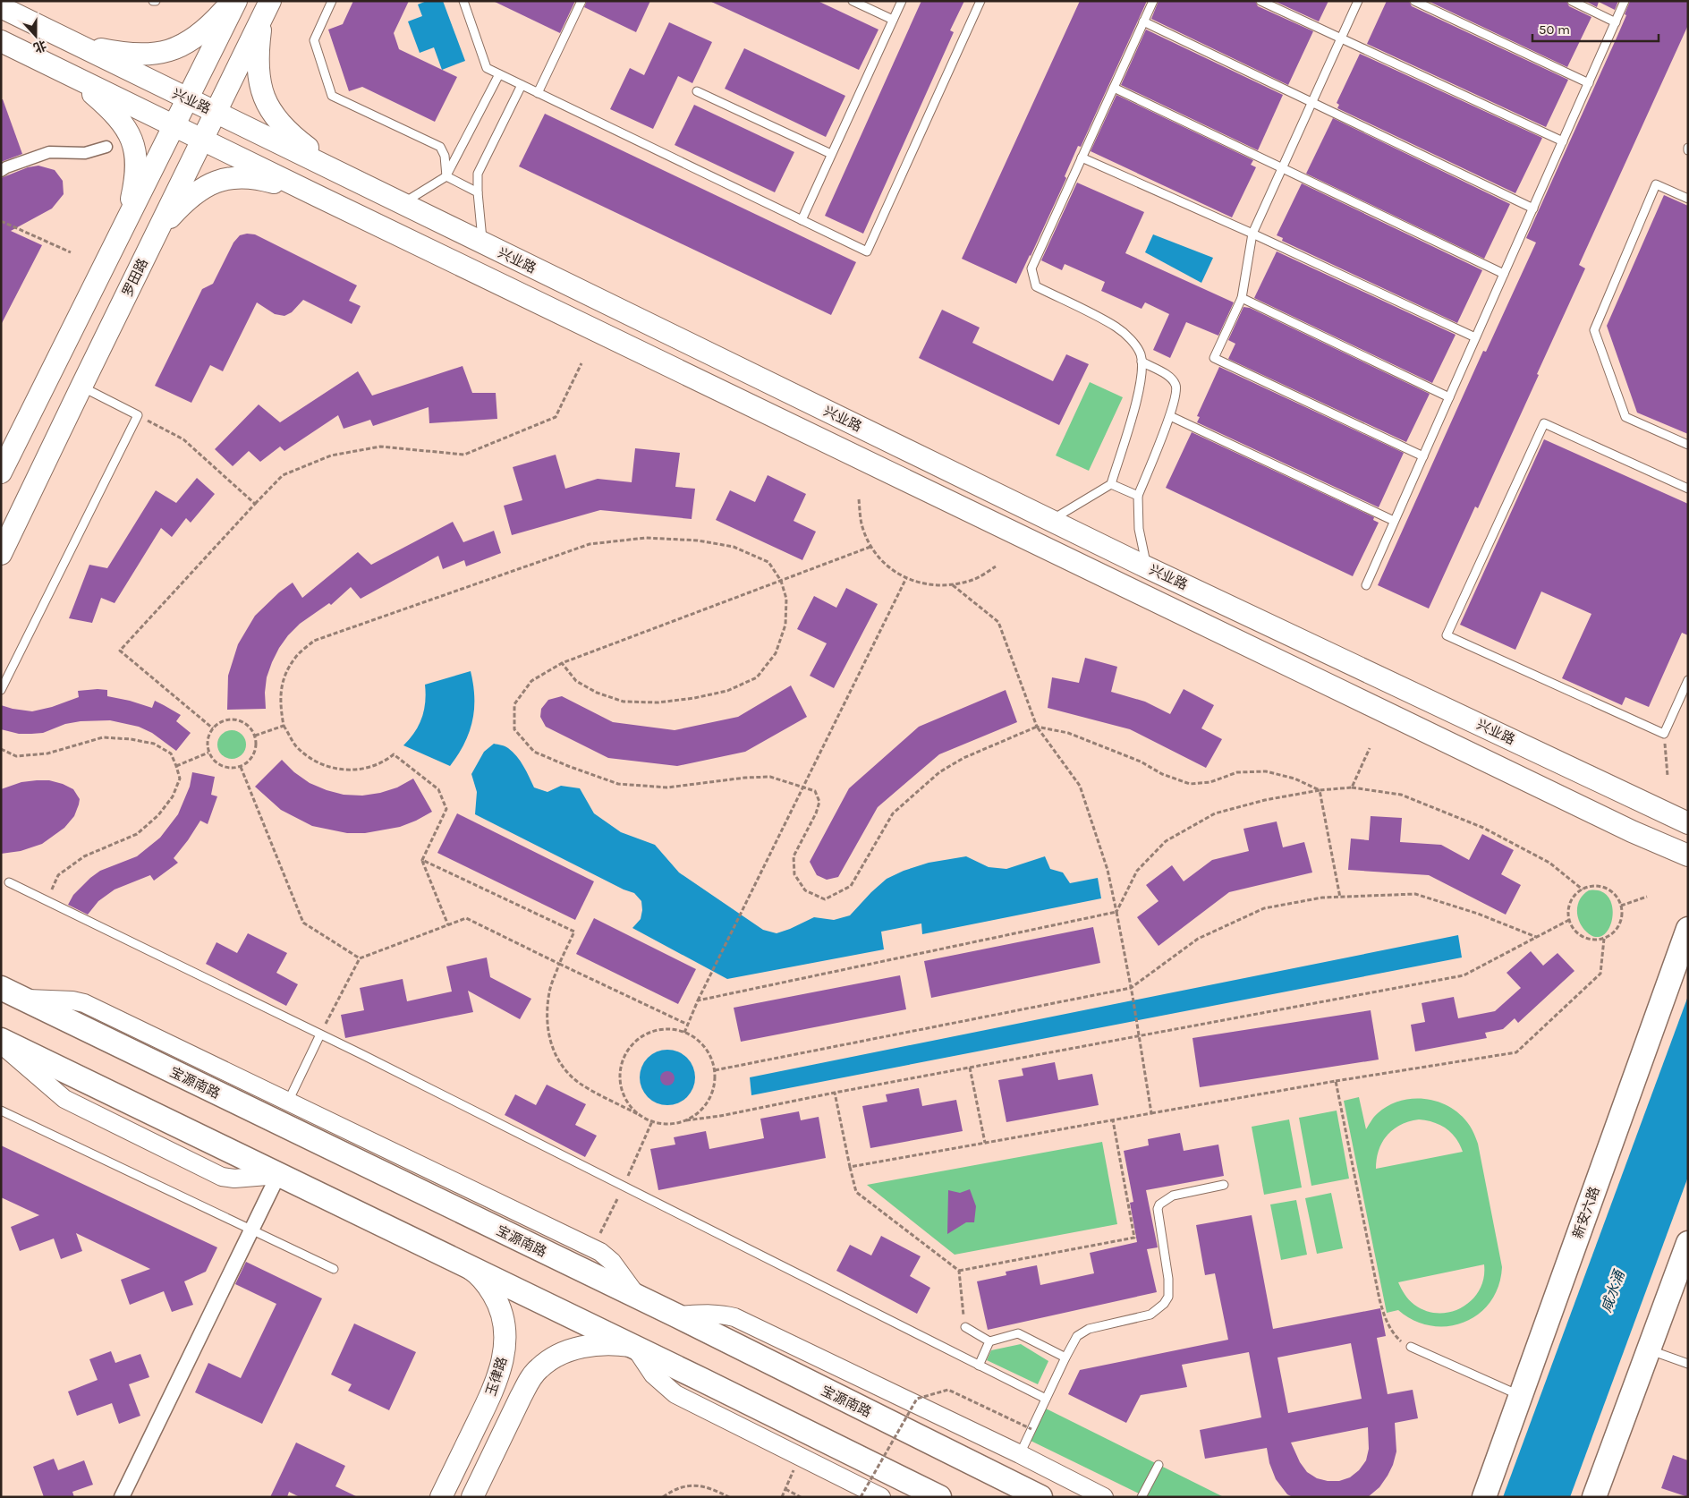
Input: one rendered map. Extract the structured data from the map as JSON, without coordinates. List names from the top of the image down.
{
  "streets": {
    "main road": [
      "兴业路",
      "罗田路",
      "宝源南路",
      "新安六路",
      "玉律路"
    ]
  },
  "crossings": [
    ["兴业路", "罗田路"]
  ],
  "water": ["咸水涌"],
  "scale_bar": "50 m",
  "north": "bottom"
}
